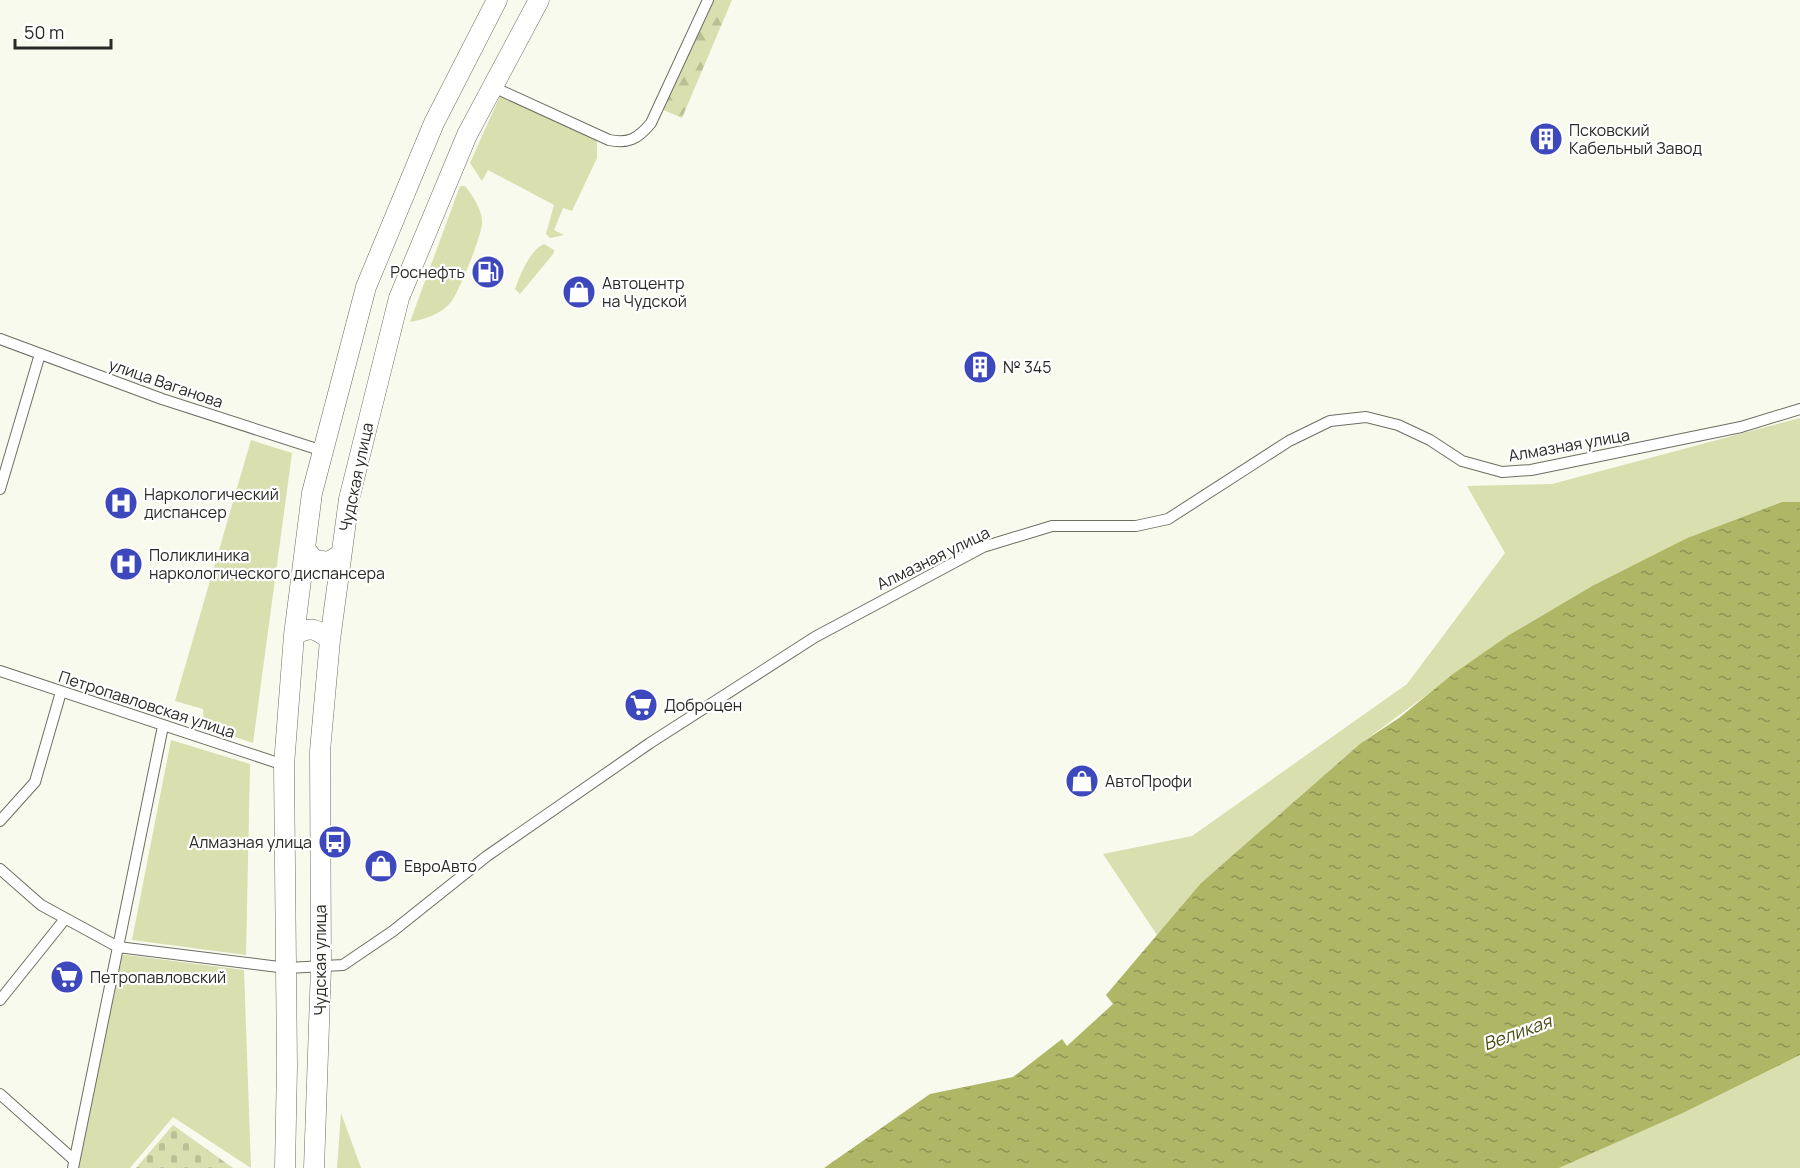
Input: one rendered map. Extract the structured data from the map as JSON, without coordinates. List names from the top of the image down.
{
  "streets": {
    "highway": ["Чудская улица"],
    "street": ["улица Ваганова", "Алмазная улица", "Петропавловская улица"]
  },
  "crossings": [
    ["улица Ваганова", "Чудская улица"],
    ["Алмазная улица", "Чудская улица"],
    ["Чудская улица", "Петропавловская улица"]
  ],
  "water": ["Великая"],
  "places": {
    "building": ["Псковский Кабельный Завод", "№ 345"],
    "fuel station": ["Роснефть"],
    "shop": ["Автоцентр на Чудской", "АвтоПрофи", "ЕвроАвто"],
    "hospital": ["Наркологический диспансер", "Поликлиника наркологического диспансера"],
    "supermarket": ["Доброцен", "Петропавловский"],
    "bus stop": ["Алмазная улица"]
  },
  "scale_bar": "50 m"
}
